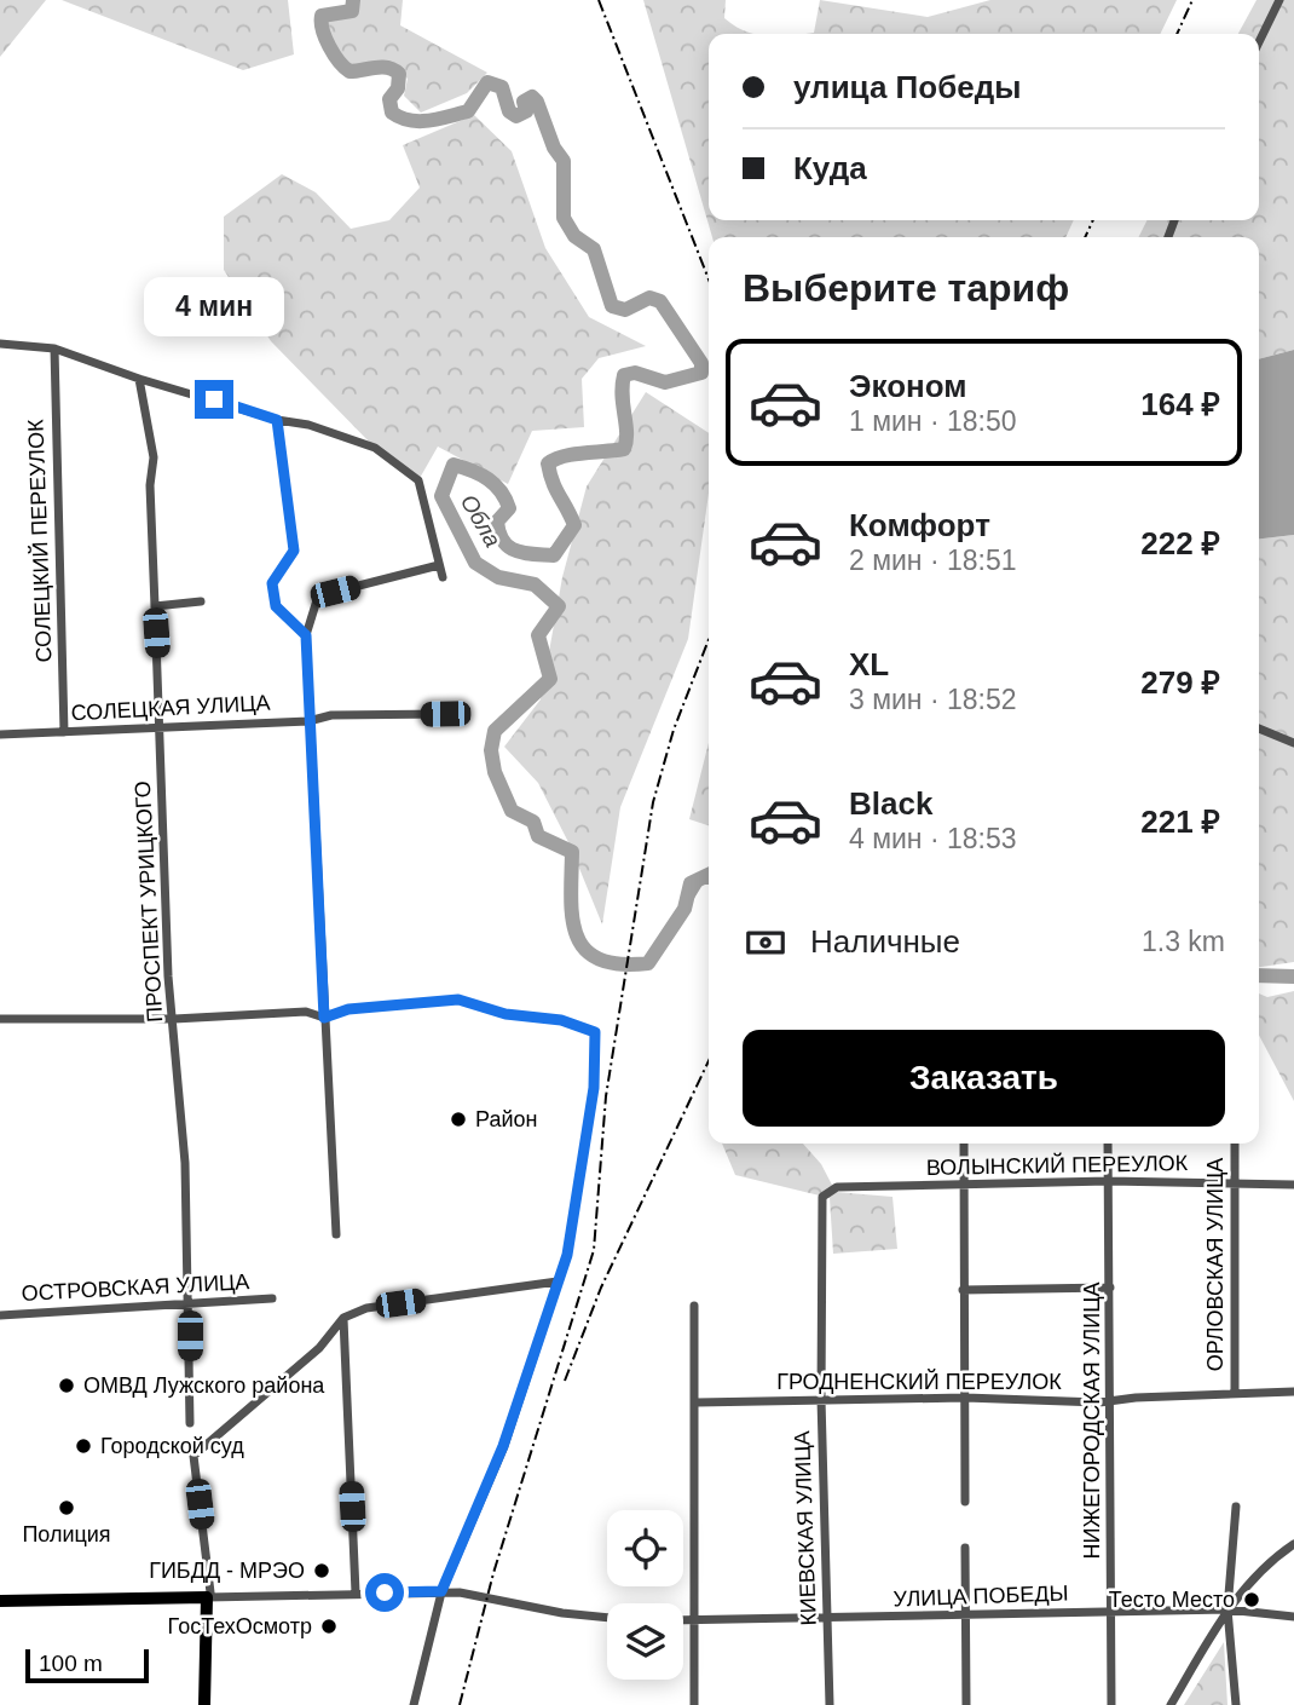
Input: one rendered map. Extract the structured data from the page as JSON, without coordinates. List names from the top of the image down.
{
  "streets": {
    "street": [
      "СОЛЕЦКИЙ ПЕРЕУЛОК",
      "СОЛЕЦКАЯ УЛИЦА",
      "ПРОСПЕКТ УРИЦКОГО",
      "ВОЛЫНСКИЙ ПЕРЕУЛОК",
      "ОРЛОВСКАЯ УЛИЦА",
      "ОСТРОВСКАЯ УЛИЦА",
      "ГРОДНЕНСКИЙ ПЕРЕУЛОК",
      "НИЖЕГОРОДСКАЯ УЛИЦА",
      "КИЕВСКАЯ УЛИЦА",
      "УЛИЦА ПОБЕДЫ"
    ]
  },
  "crossings": [
    ["СОЛЕЦКИЙ ПЕРЕУЛОК", "СОЛЕЦКАЯ УЛИЦА"],
    ["СОЛЕЦКАЯ УЛИЦА", "ПРОСПЕКТ УРИЦКОГО"],
    ["ПРОСПЕКТ УРИЦКОГО", "ОСТРОВСКАЯ УЛИЦА"],
    ["ВОЛЫНСКИЙ ПЕРЕУЛОК", "ОРЛОВСКАЯ УЛИЦА"],
    ["ВОЛЫНСКИЙ ПЕРЕУЛОК", "НИЖЕГОРОДСКАЯ УЛИЦА"],
    ["ВОЛЫНСКИЙ ПЕРЕУЛОК", "КИЕВСКАЯ УЛИЦА"],
    ["ОРЛОВСКАЯ УЛИЦА", "ГРОДНЕНСКИЙ ПЕРЕУЛОК"],
    ["ГРОДНЕНСКИЙ ПЕРЕУЛОК", "НИЖЕГОРОДСКАЯ УЛИЦА"],
    ["ГРОДНЕНСКИЙ ПЕРЕУЛОК", "КИЕВСКАЯ УЛИЦА"],
    ["НИЖЕГОРОДСКАЯ УЛИЦА", "УЛИЦА ПОБЕДЫ"],
    ["КИЕВСКАЯ УЛИЦА", "УЛИЦА ПОБЕДЫ"]
  ],
  "water": ["Обла"],
  "places": [
    "Район",
    "ОМВД Лужского района",
    "Городской суд",
    "Полиция",
    "ГИБДД - МРЭО",
    "Тесто Место",
    "ГосТехОсмотр"
  ],
  "scale_bar": "100 m",
  "page": {
    "banner": ["улица Победы", "Куда"],
    "heading": "Выберите тариф",
    "bubble": "4 мин",
    "list": [
      {
        "name": "Эконом",
        "note": "1 мин · 18:50",
        "value": "164 ₽"
      },
      {
        "name": "Комфорт",
        "note": "2 мин · 18:51",
        "value": "222 ₽"
      },
      {
        "name": "XL",
        "note": "3 мин · 18:52",
        "value": "279 ₽"
      },
      {
        "name": "Black",
        "note": "4 мин · 18:53",
        "value": "221 ₽"
      }
    ],
    "pay": ["Наличные", "1.3 km"],
    "buttons": "Заказать",
    "scale": "100 m"
  }
}
